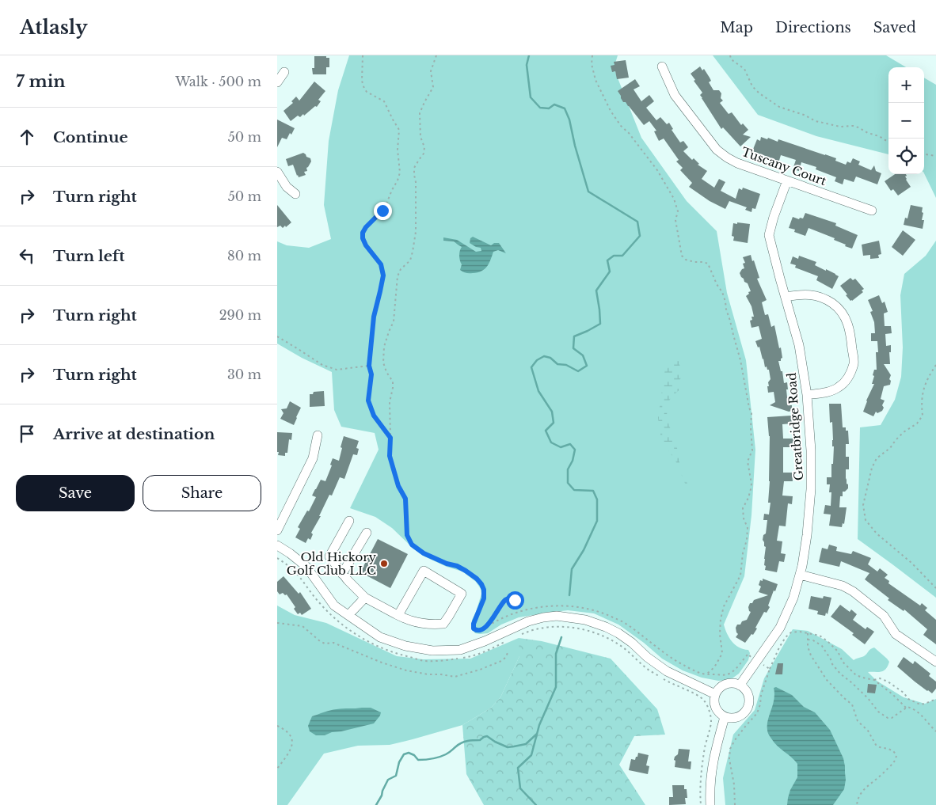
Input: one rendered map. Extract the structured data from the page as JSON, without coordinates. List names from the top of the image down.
{
  "streets": {
    "street": ["Tuscany Court", "Greatbridge Road"]
  },
  "crossings": [
    ["Tuscany Court", "Greatbridge Road"]
  ],
  "places": ["Old Hickory Golf Club LLC"],
  "page": {
    "header": "Atlasly",
    "nav": ["Map", "Directions", "Saved"],
    "heading": ["7 min", "Walk · 500 m"],
    "map_buttons": ["+", "−"],
    "list": [
      ["Continue", "50 m"],
      ["Turn right", "50 m"],
      ["Turn left", "80 m"],
      ["Turn right", "290 m"],
      ["Turn right", "30 m"],
      "Arrive at destination"
    ],
    "buttons": ["Save", "Share"]
  }
}
